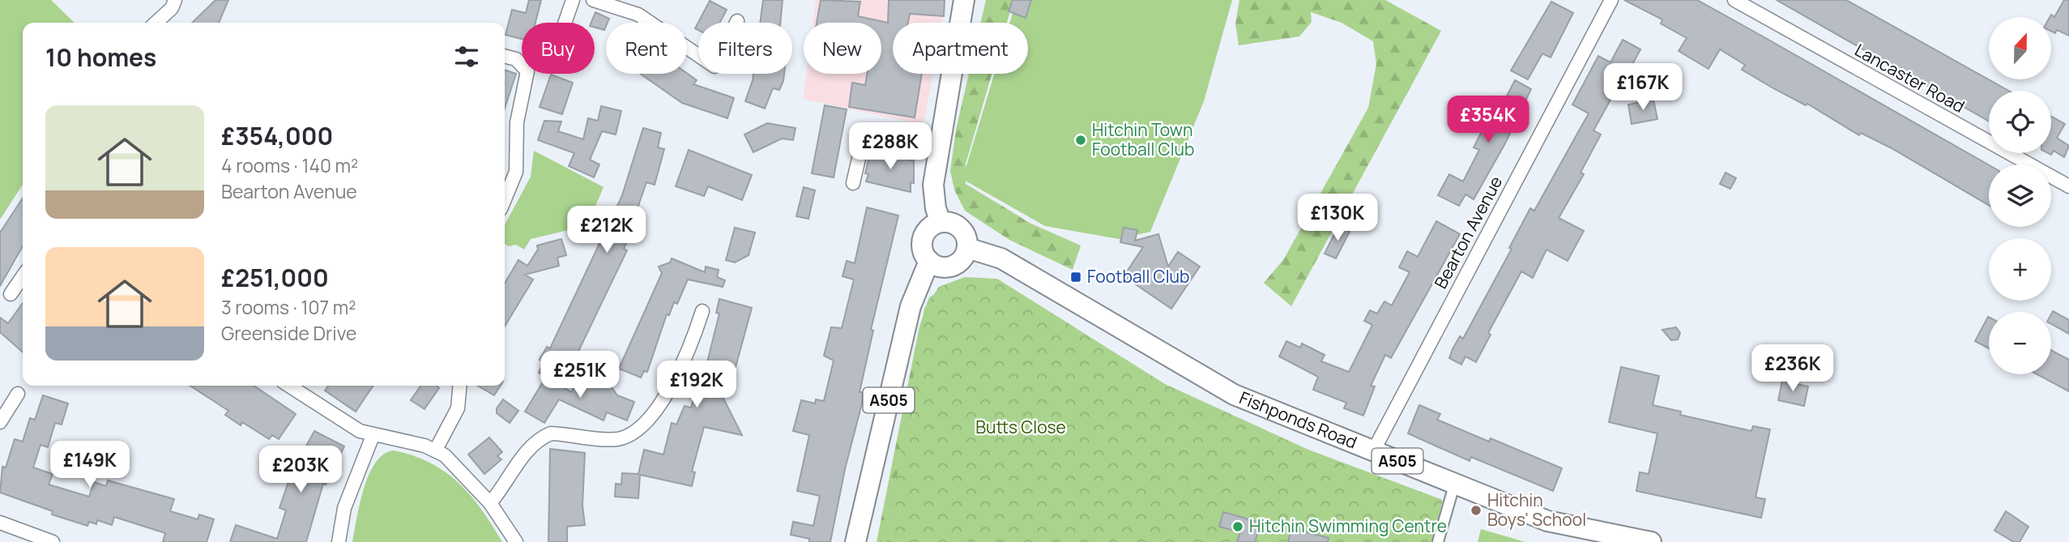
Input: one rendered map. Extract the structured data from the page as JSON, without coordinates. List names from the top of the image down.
{
  "streets": {
    "main road": ["A505", "Fishponds Road"],
    "street": ["Lancaster Road", "Bearton Avenue"]
  },
  "crossings": [
    ["Bearton Avenue", "Fishponds Road"],
    ["A505", "Fishponds Road"]
  ],
  "parks": ["Butts Close"],
  "places": {
    "other": ["Hitchin Town Football Club", "Hitchin Boys' School", "Hitchin Swimming Centre"],
    "transit": ["Football Club"]
  },
  "north": "top",
  "page": {
    "map_buttons": ["+", "−"],
    "chip": [
      "Buy",
      "Rent",
      "Filters",
      "New",
      "Apartment"
    ],
    "heading": "10 homes",
    "price": [
      "£167K",
      "£354K",
      "£288K",
      "£130K",
      "£212K",
      "£236K",
      "£251K",
      "£192K",
      "£149K",
      "£203K"
    ],
    "list": [
      {
        "name": "£354,000",
        "note": "4 rooms · 140 m² · Bearton Avenue"
      },
      {
        "name": "£251,000",
        "note": "3 rooms · 107 m² · Greenside Drive"
      }
    ]
  }
}
